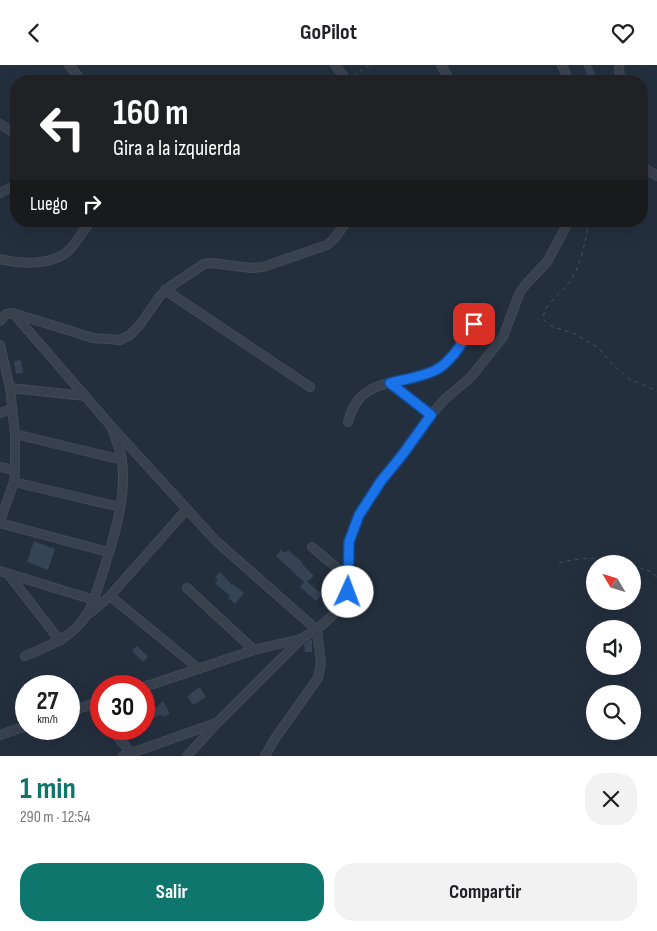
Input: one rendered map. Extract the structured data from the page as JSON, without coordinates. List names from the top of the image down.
{
  "north": "top left",
  "page": {
    "header": "GoPilot",
    "turn": ["160 m", "Gira a la izquierda"],
    "then": "Luego",
    "speed": "27 km/h",
    "limit": "30",
    "heading": ["1 min", "290 m · 12:54"],
    "buttons": ["Salir", "Compartir"]
  }
}
